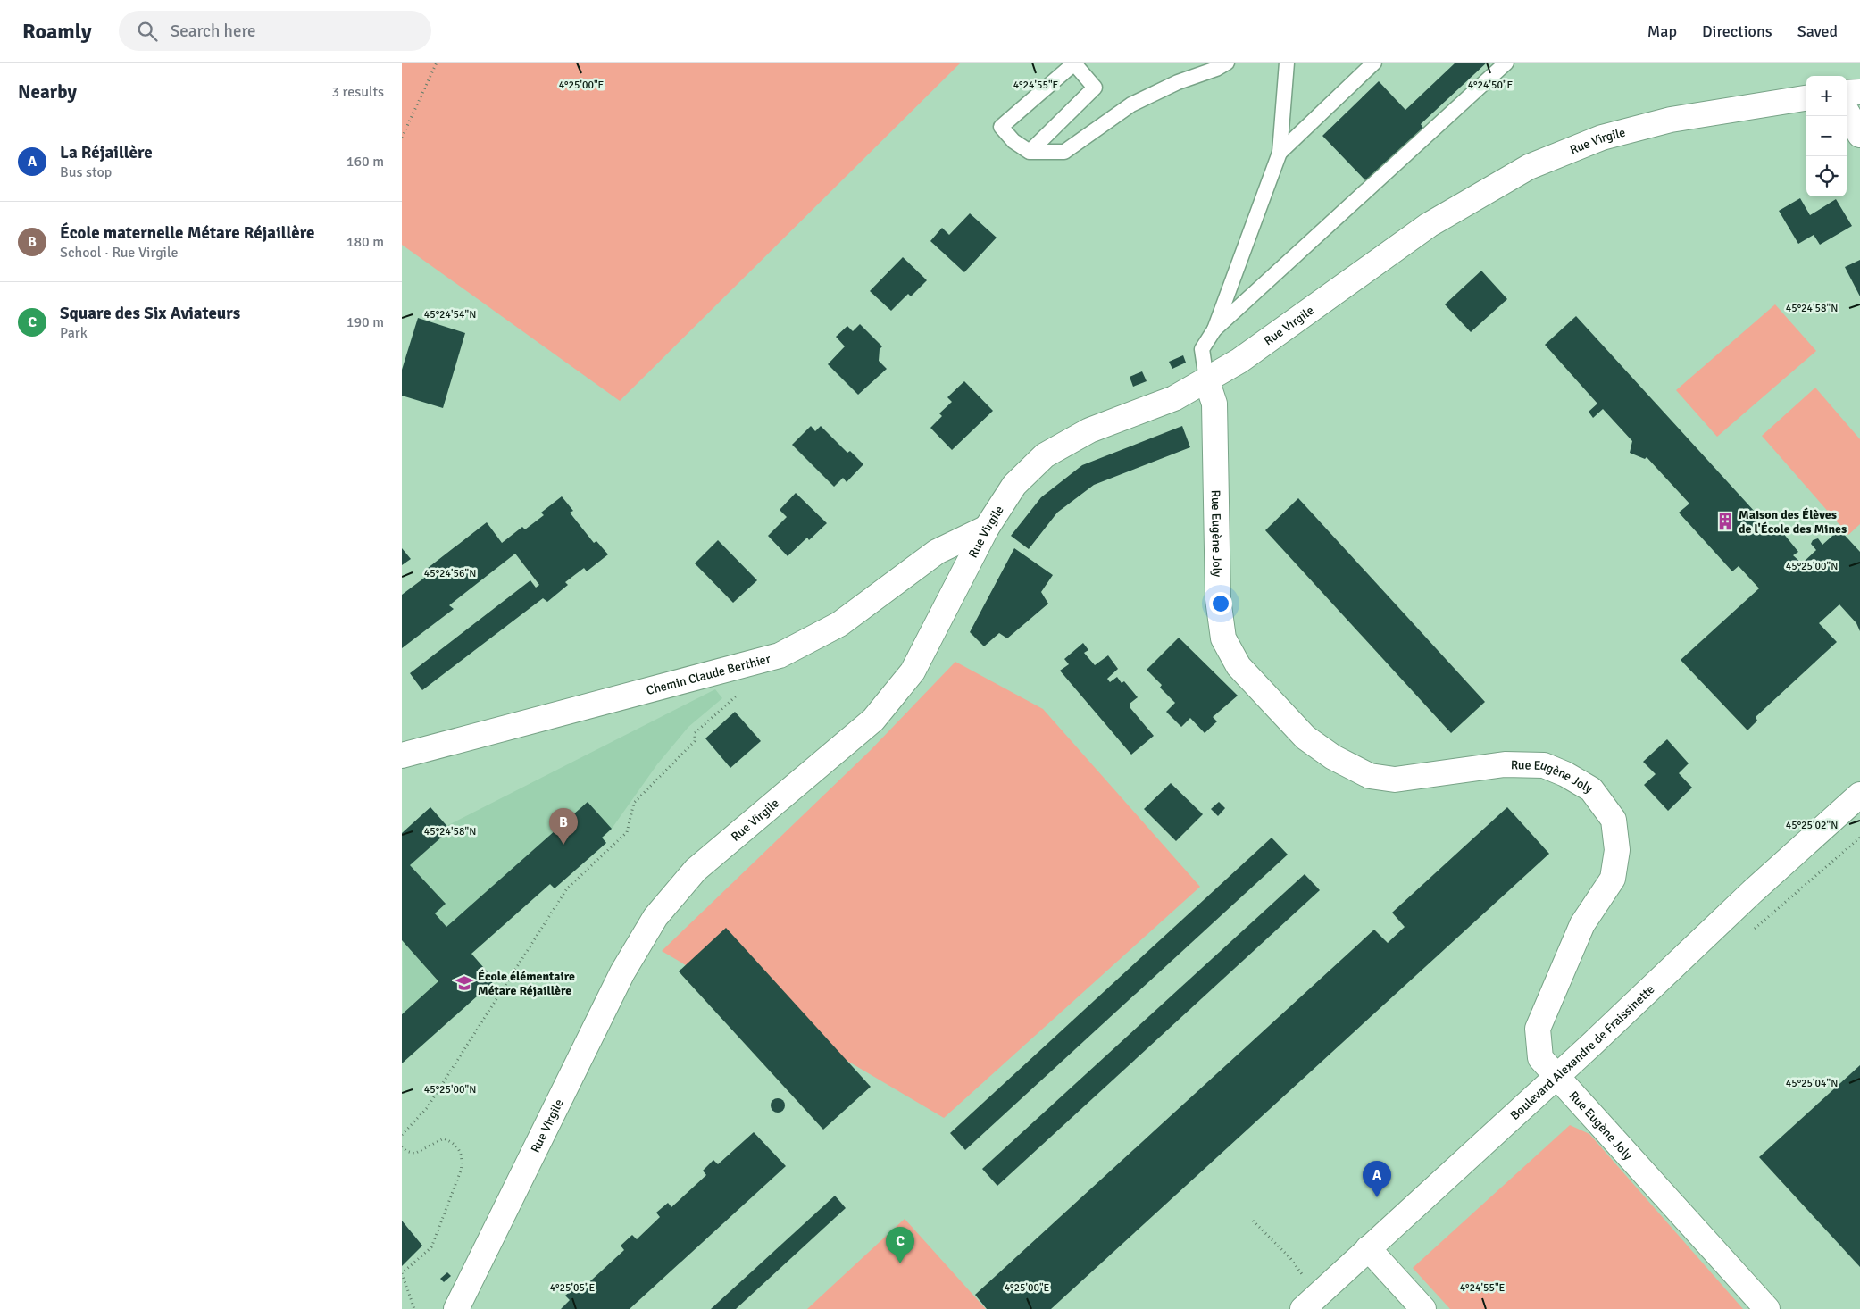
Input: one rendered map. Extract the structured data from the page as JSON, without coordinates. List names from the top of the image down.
{
  "streets": {
    "street": [
      "Rue Virgile",
      "Rue Eugène Joly",
      "Chemin Claude Berthier",
      "Boulevard Alexandre de Fraissinette"
    ]
  },
  "crossings": [
    ["Rue Virgile", "Rue Eugène Joly"],
    ["Rue Virgile", "Chemin Claude Berthier"],
    ["Rue Eugène Joly", "Boulevard Alexandre de Fraissinette"]
  ],
  "places": {
    "building": ["Maison des Élèves de l'École des Mines"],
    "school or university": ["École élémentaire Métare Réjaillère"]
  },
  "page": {
    "header": "Roamly",
    "search": "Search here",
    "nav": ["Map", "Directions", "Saved"],
    "heading": ["Nearby", "3 results"],
    "map_buttons": ["+", "−"],
    "list": [
      {
        "mark": "A",
        "name": "La Réjaillère",
        "note": "Bus stop",
        "value": "160 m"
      },
      {
        "mark": "B",
        "name": "École maternelle Métare Réjaillère",
        "note": "School · Rue Virgile",
        "value": "180 m"
      },
      {
        "mark": "C",
        "name": "Square des Six Aviateurs",
        "note": "Park",
        "value": "190 m"
      }
    ],
    "pins": ["B", "A", "C"]
  },
  "coordinates": [
    "4°25'00\"E",
    "4°24'55\"E",
    "4°24'50\"E",
    "45°24'58\"N",
    "45°24'54\"N",
    "45°25'00\"N",
    "45°24'56\"N",
    "45°25'02\"N",
    "45°25'04\"N",
    "4°25'05\"E"
  ]
}
